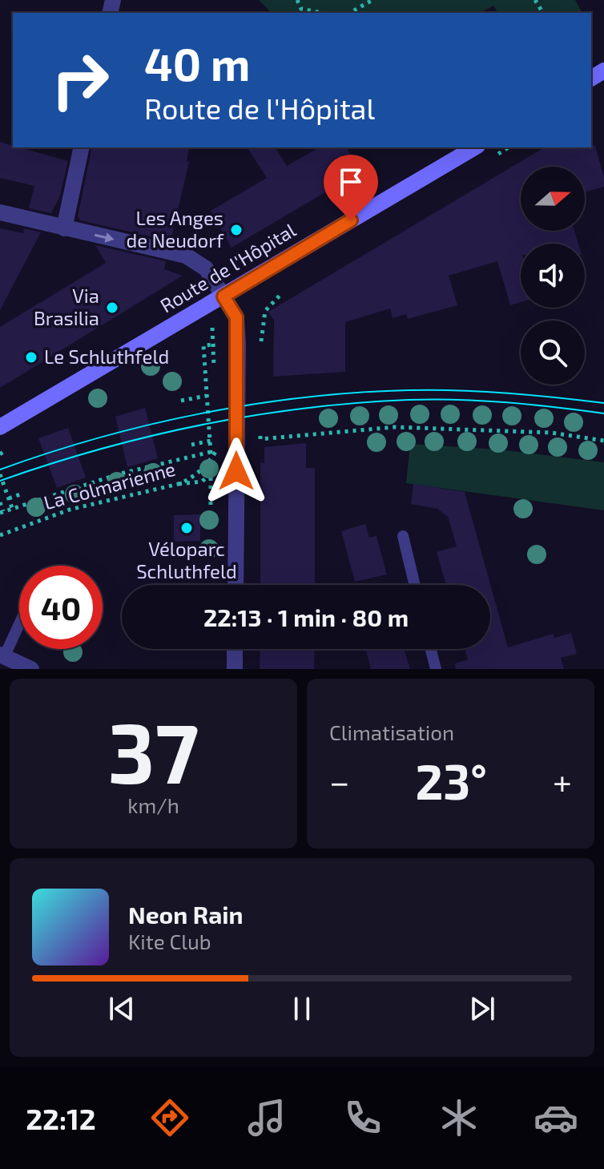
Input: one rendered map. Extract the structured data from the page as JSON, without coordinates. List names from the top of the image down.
{
  "streets": {
    "main road": ["Route de l'Hôpital"],
    "path": ["La Colmarienne"]
  },
  "places": [
    "Les Anges de Neudorf",
    "Via Brasilia",
    "Le Schluthfeld",
    "Véloparc Schluthfeld"
  ],
  "north": "right",
  "page": {
    "turn": ["40 m", "Route de l'Hôpital"],
    "limit": "40",
    "trip": "22:13 · 1 min · 80 m",
    "tile": [
      ["37", "km/h"],
      "Climatisation"
    ],
    "heat": ["−", "23°", "+"],
    "song": ["Neon Rain", "Kite Club"],
    "tabs": "22:12"
  }
}
